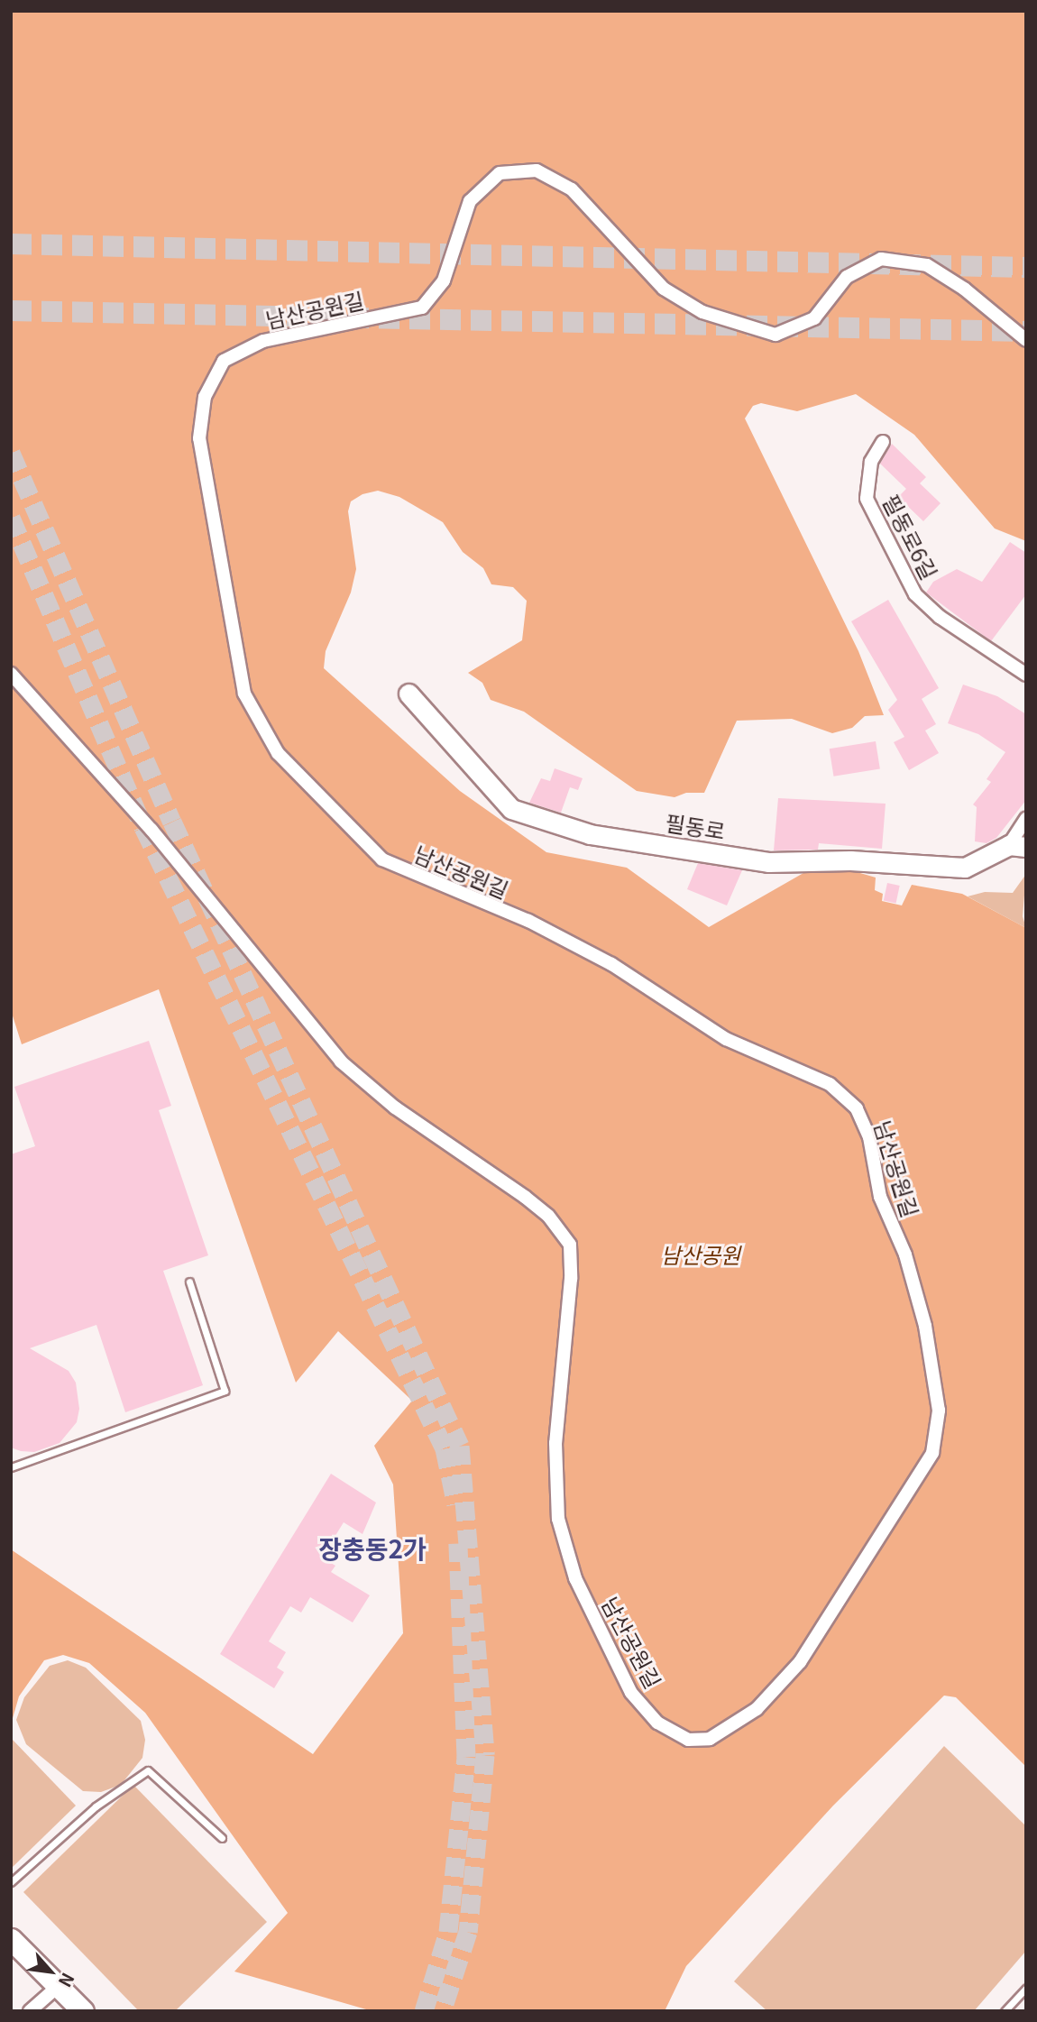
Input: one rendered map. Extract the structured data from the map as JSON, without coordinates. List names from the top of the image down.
{
  "streets": {
    "street": ["남산공원길", "필동로6길", "필동로"]
  },
  "districts": ["장충동2가"],
  "parks": ["남산공원"],
  "north": "bottom right"
}
